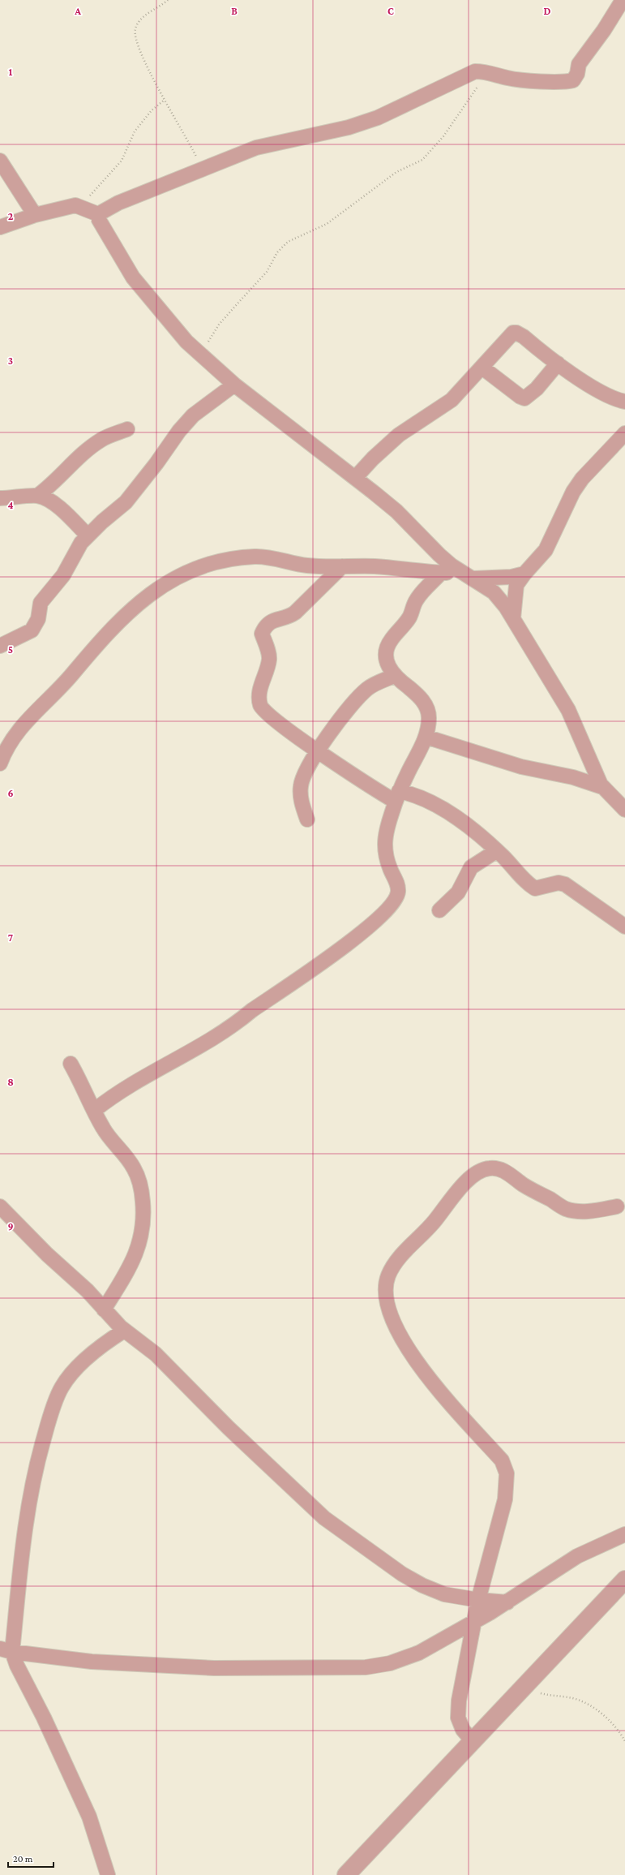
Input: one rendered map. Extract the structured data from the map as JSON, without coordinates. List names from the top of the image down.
{
  "scale_bar": "20 m",
  "grid": {
    "columns": [
      "A",
      "B",
      "C",
      "D"
    ],
    "rows": [
      "1",
      "2",
      "3",
      "4",
      "5",
      "6",
      "7",
      "8",
      "9"
    ]
  }
}
